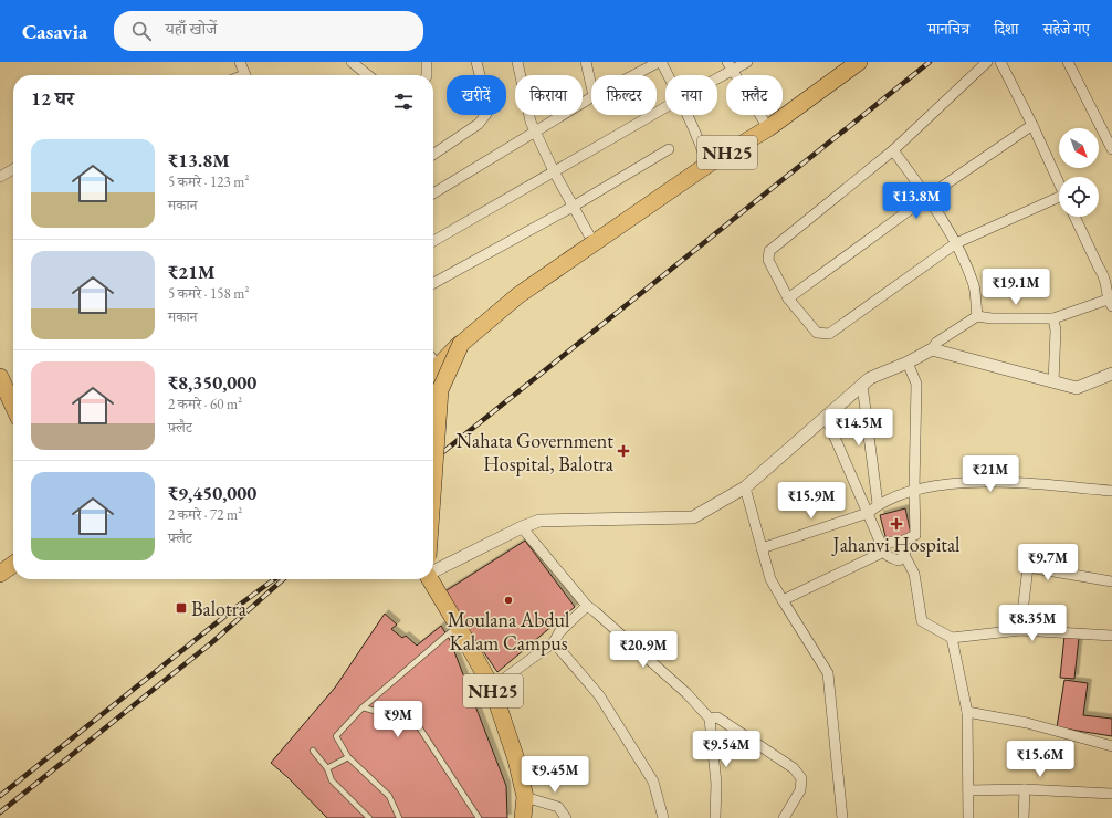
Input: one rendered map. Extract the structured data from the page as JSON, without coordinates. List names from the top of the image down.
{
  "streets": {
    "main road": ["NH25"]
  },
  "places": {
    "health": ["Nahata Government Hospital, Balotra", "Jahanvi Hospital"],
    "other": ["Moulana Abdul Kalam Campus"],
    "transit": ["Balotra"]
  },
  "north": "bottom right",
  "page": {
    "header": "Casavia",
    "search": "यहाँ खोजें",
    "nav": ["मानचित्र", "दिशा", "सहेजे गए"],
    "chip": [
      "खरीदें",
      "किराया",
      "फ़िल्टर",
      "नया",
      "फ़्लैट"
    ],
    "heading": "12 घर",
    "list": [
      {
        "name": "₹13.8M",
        "note": "5 कमरे · 123 m² · मकान"
      },
      {
        "name": "₹21M",
        "note": "5 कमरे · 158 m² · मकान"
      },
      {
        "name": "₹8,350,000",
        "note": "2 कमरे · 60 m² · फ़्लैट"
      },
      {
        "name": "₹9,450,000",
        "note": "2 कमरे · 72 m² · फ़्लैट"
      }
    ],
    "price": [
      "₹13.8M",
      "₹19.1M",
      "₹14.5M",
      "₹21M",
      "₹15.9M",
      "₹9.7M",
      "₹8.35M",
      "₹20.9M",
      "₹9M",
      "₹9.54M",
      "₹15.6M",
      "₹9.45M"
    ]
  }
}
